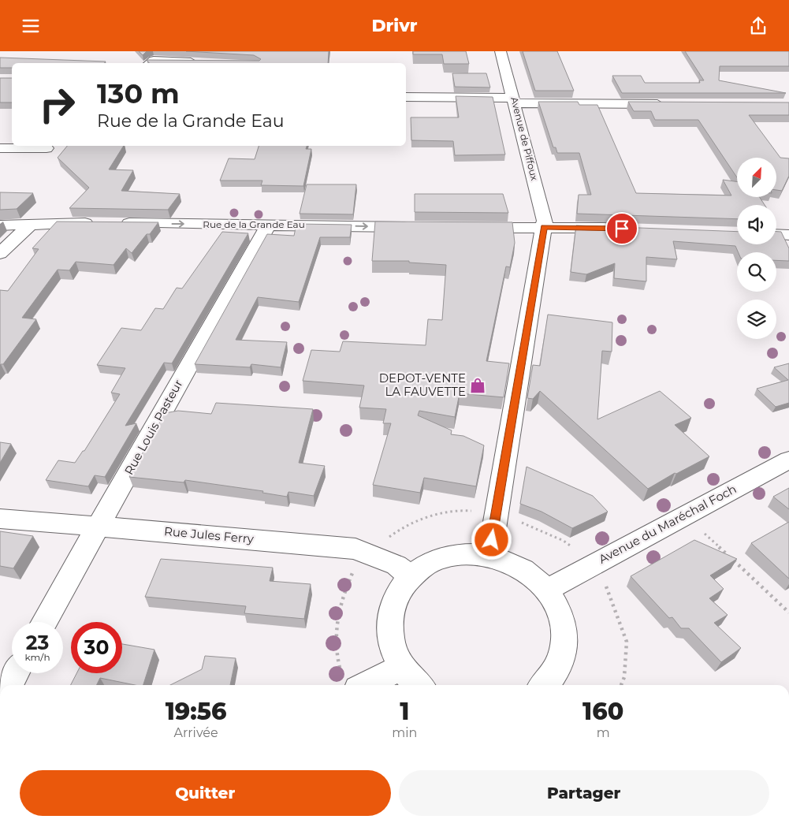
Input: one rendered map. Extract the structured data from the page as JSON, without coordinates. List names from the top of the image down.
{
  "streets": {
    "street": [
      "Avenue de Piffoux",
      "Rue de la Grande Eau",
      "Rue Louis Pasteur",
      "Avenue du Maréchal Foch",
      "Rue Jules Ferry"
    ]
  },
  "crossings": [
    ["Rue de la Grande Eau", "Rue Louis Pasteur"],
    ["Rue Louis Pasteur", "Rue Jules Ferry"]
  ],
  "one_way": ["Rue de la Grande Eau"],
  "places": {
    "shop": ["DEPOT-VENTE LA FAUVETTE"]
  },
  "north": "top right",
  "page": {
    "header": "Drivr",
    "turn": ["130 m", "Rue de la Grande Eau"],
    "speed": "23 km/h",
    "limit": "30",
    "eta": [
      "19:56",
      "Arrivée",
      "1",
      "min",
      "160",
      "m"
    ],
    "buttons": ["Quitter", "Partager"]
  }
}
